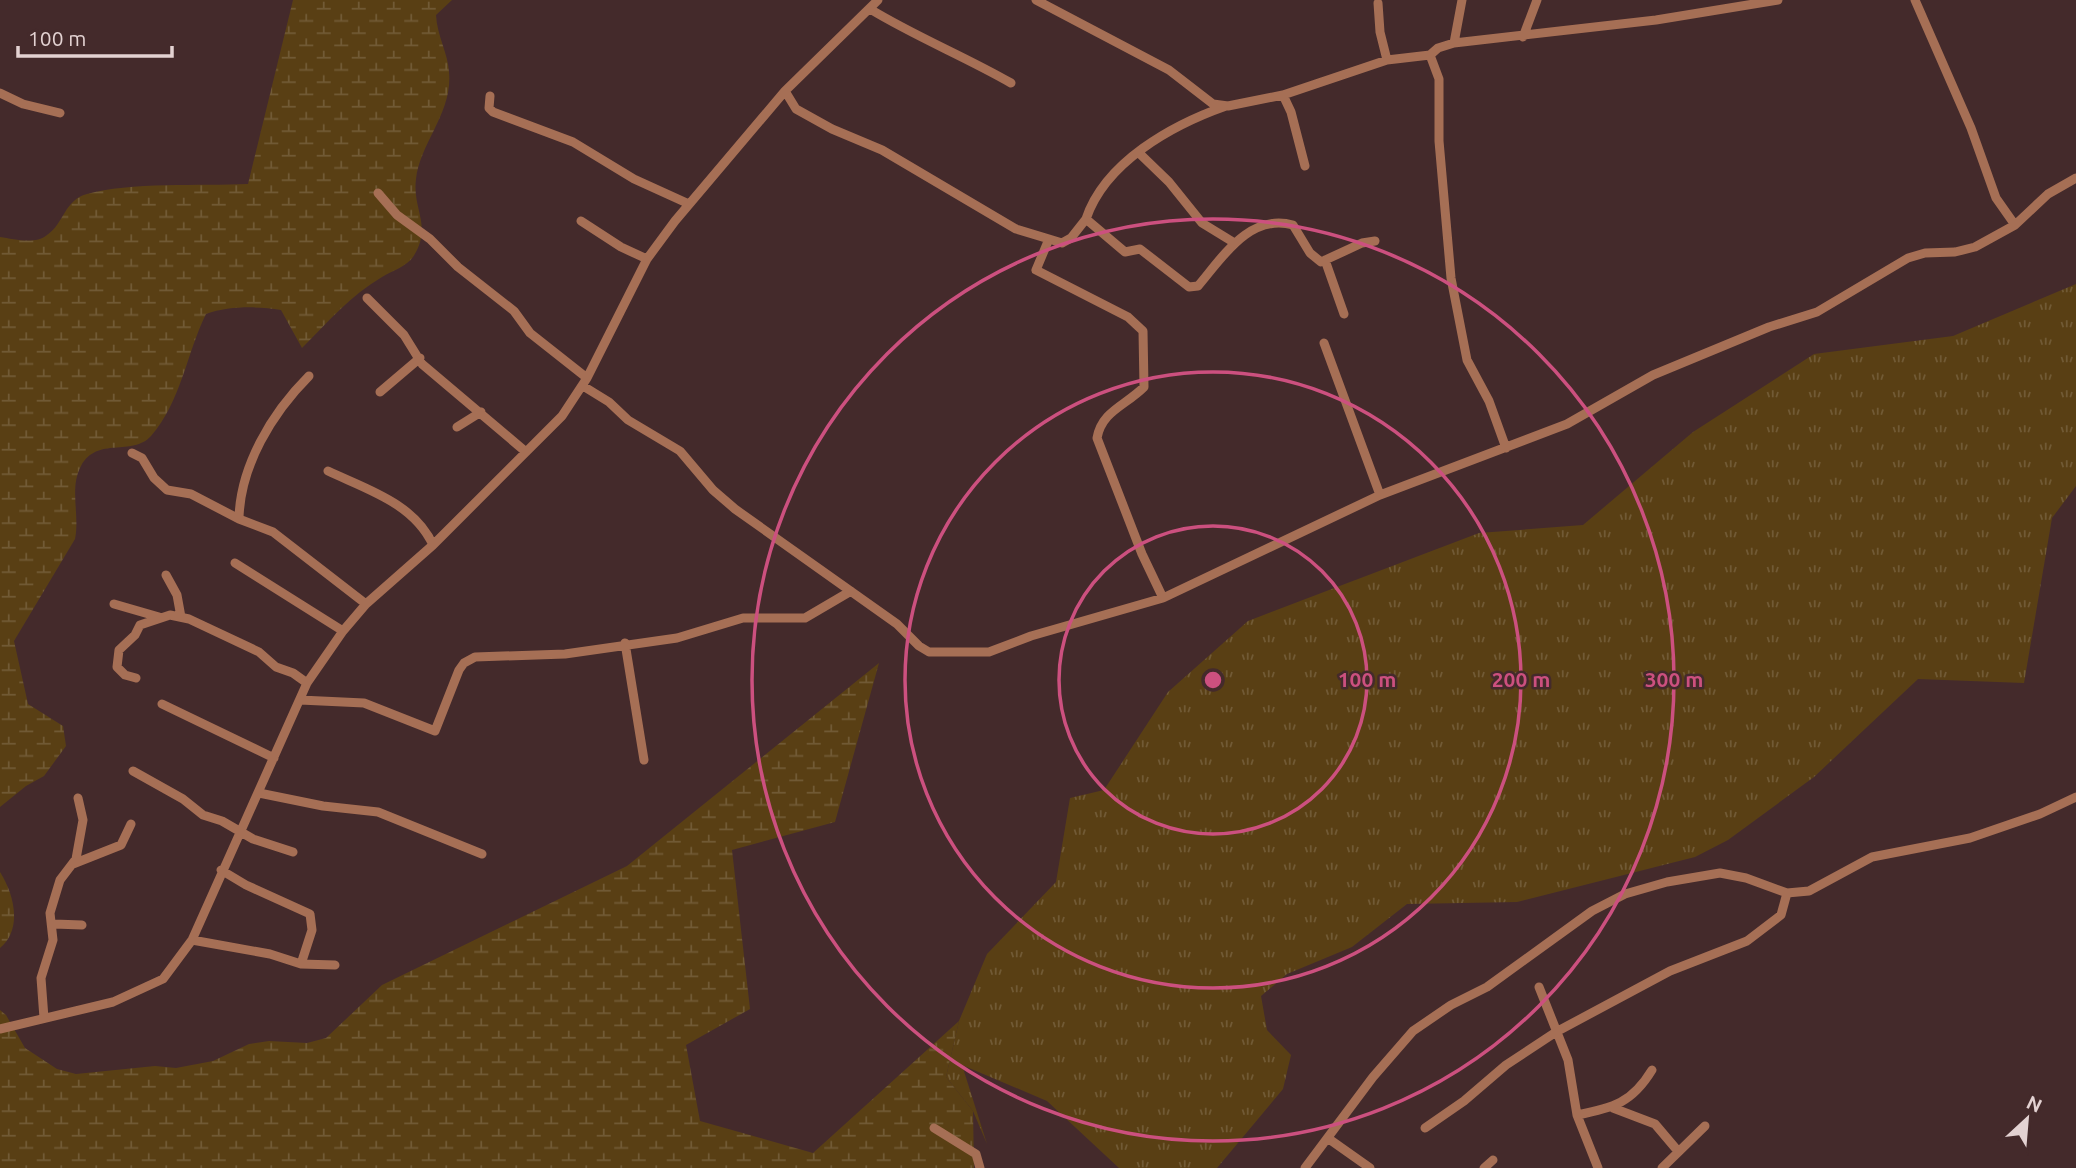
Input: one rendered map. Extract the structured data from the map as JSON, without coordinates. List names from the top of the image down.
{
  "scale_bar": "100 m",
  "north": "top right",
  "rings": ["100 m", "200 m", "300 m"]
}
